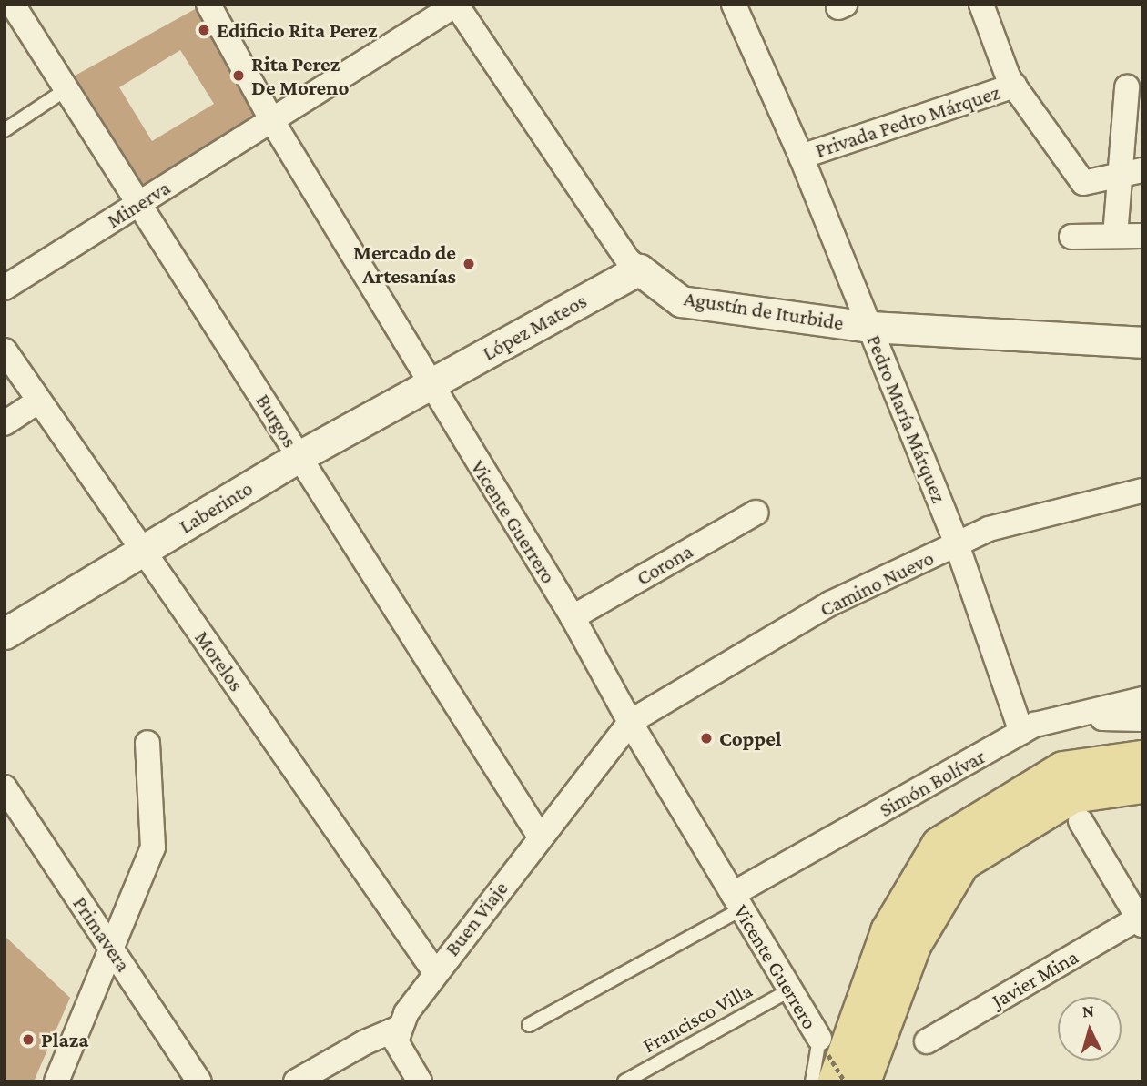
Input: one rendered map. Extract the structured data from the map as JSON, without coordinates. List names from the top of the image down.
{
  "streets": {
    "street": [
      "Privada Pedro Márquez",
      "Minerva",
      "Agustín de Iturbide",
      "López Mateos",
      "Pedro María Márquez",
      "Burgos",
      "Laberinto",
      "Vicente Guerrero",
      "Corona",
      "Camino Nuevo",
      "Morelos",
      "Simón Bolívar",
      "Buen Viaje",
      "Primavera",
      "Javier Mina"
    ],
    "lane": ["Francisco Villa"]
  },
  "crossings": [
    ["Privada Pedro Márquez", "Pedro María Márquez"],
    ["Minerva", "Agustín de Iturbide"],
    ["Minerva", "Burgos"],
    ["Minerva", "Vicente Guerrero"],
    ["Agustín de Iturbide", "López Mateos"],
    ["Agustín de Iturbide", "Pedro María Márquez"],
    ["López Mateos", "Laberinto"],
    ["López Mateos", "Vicente Guerrero"],
    ["Pedro María Márquez", "Camino Nuevo"],
    ["Pedro María Márquez", "Simón Bolívar"],
    ["Burgos", "Laberinto"],
    ["Burgos", "Buen Viaje"],
    ["Laberinto", "Vicente Guerrero"],
    ["Laberinto", "Morelos"],
    ["Vicente Guerrero", "Corona"],
    ["Vicente Guerrero", "Camino Nuevo"],
    ["Vicente Guerrero", "Simón Bolívar"],
    ["Vicente Guerrero", "Buen Viaje"],
    ["Vicente Guerrero", "Francisco Villa"],
    ["Camino Nuevo", "Buen Viaje"],
    ["Morelos", "Buen Viaje"]
  ],
  "places": [
    "Edificio Rita Perez",
    "Rita Perez De Moreno",
    "Mercado de Artesanías",
    "Coppel",
    "Plaza"
  ],
  "north": "top"
}
